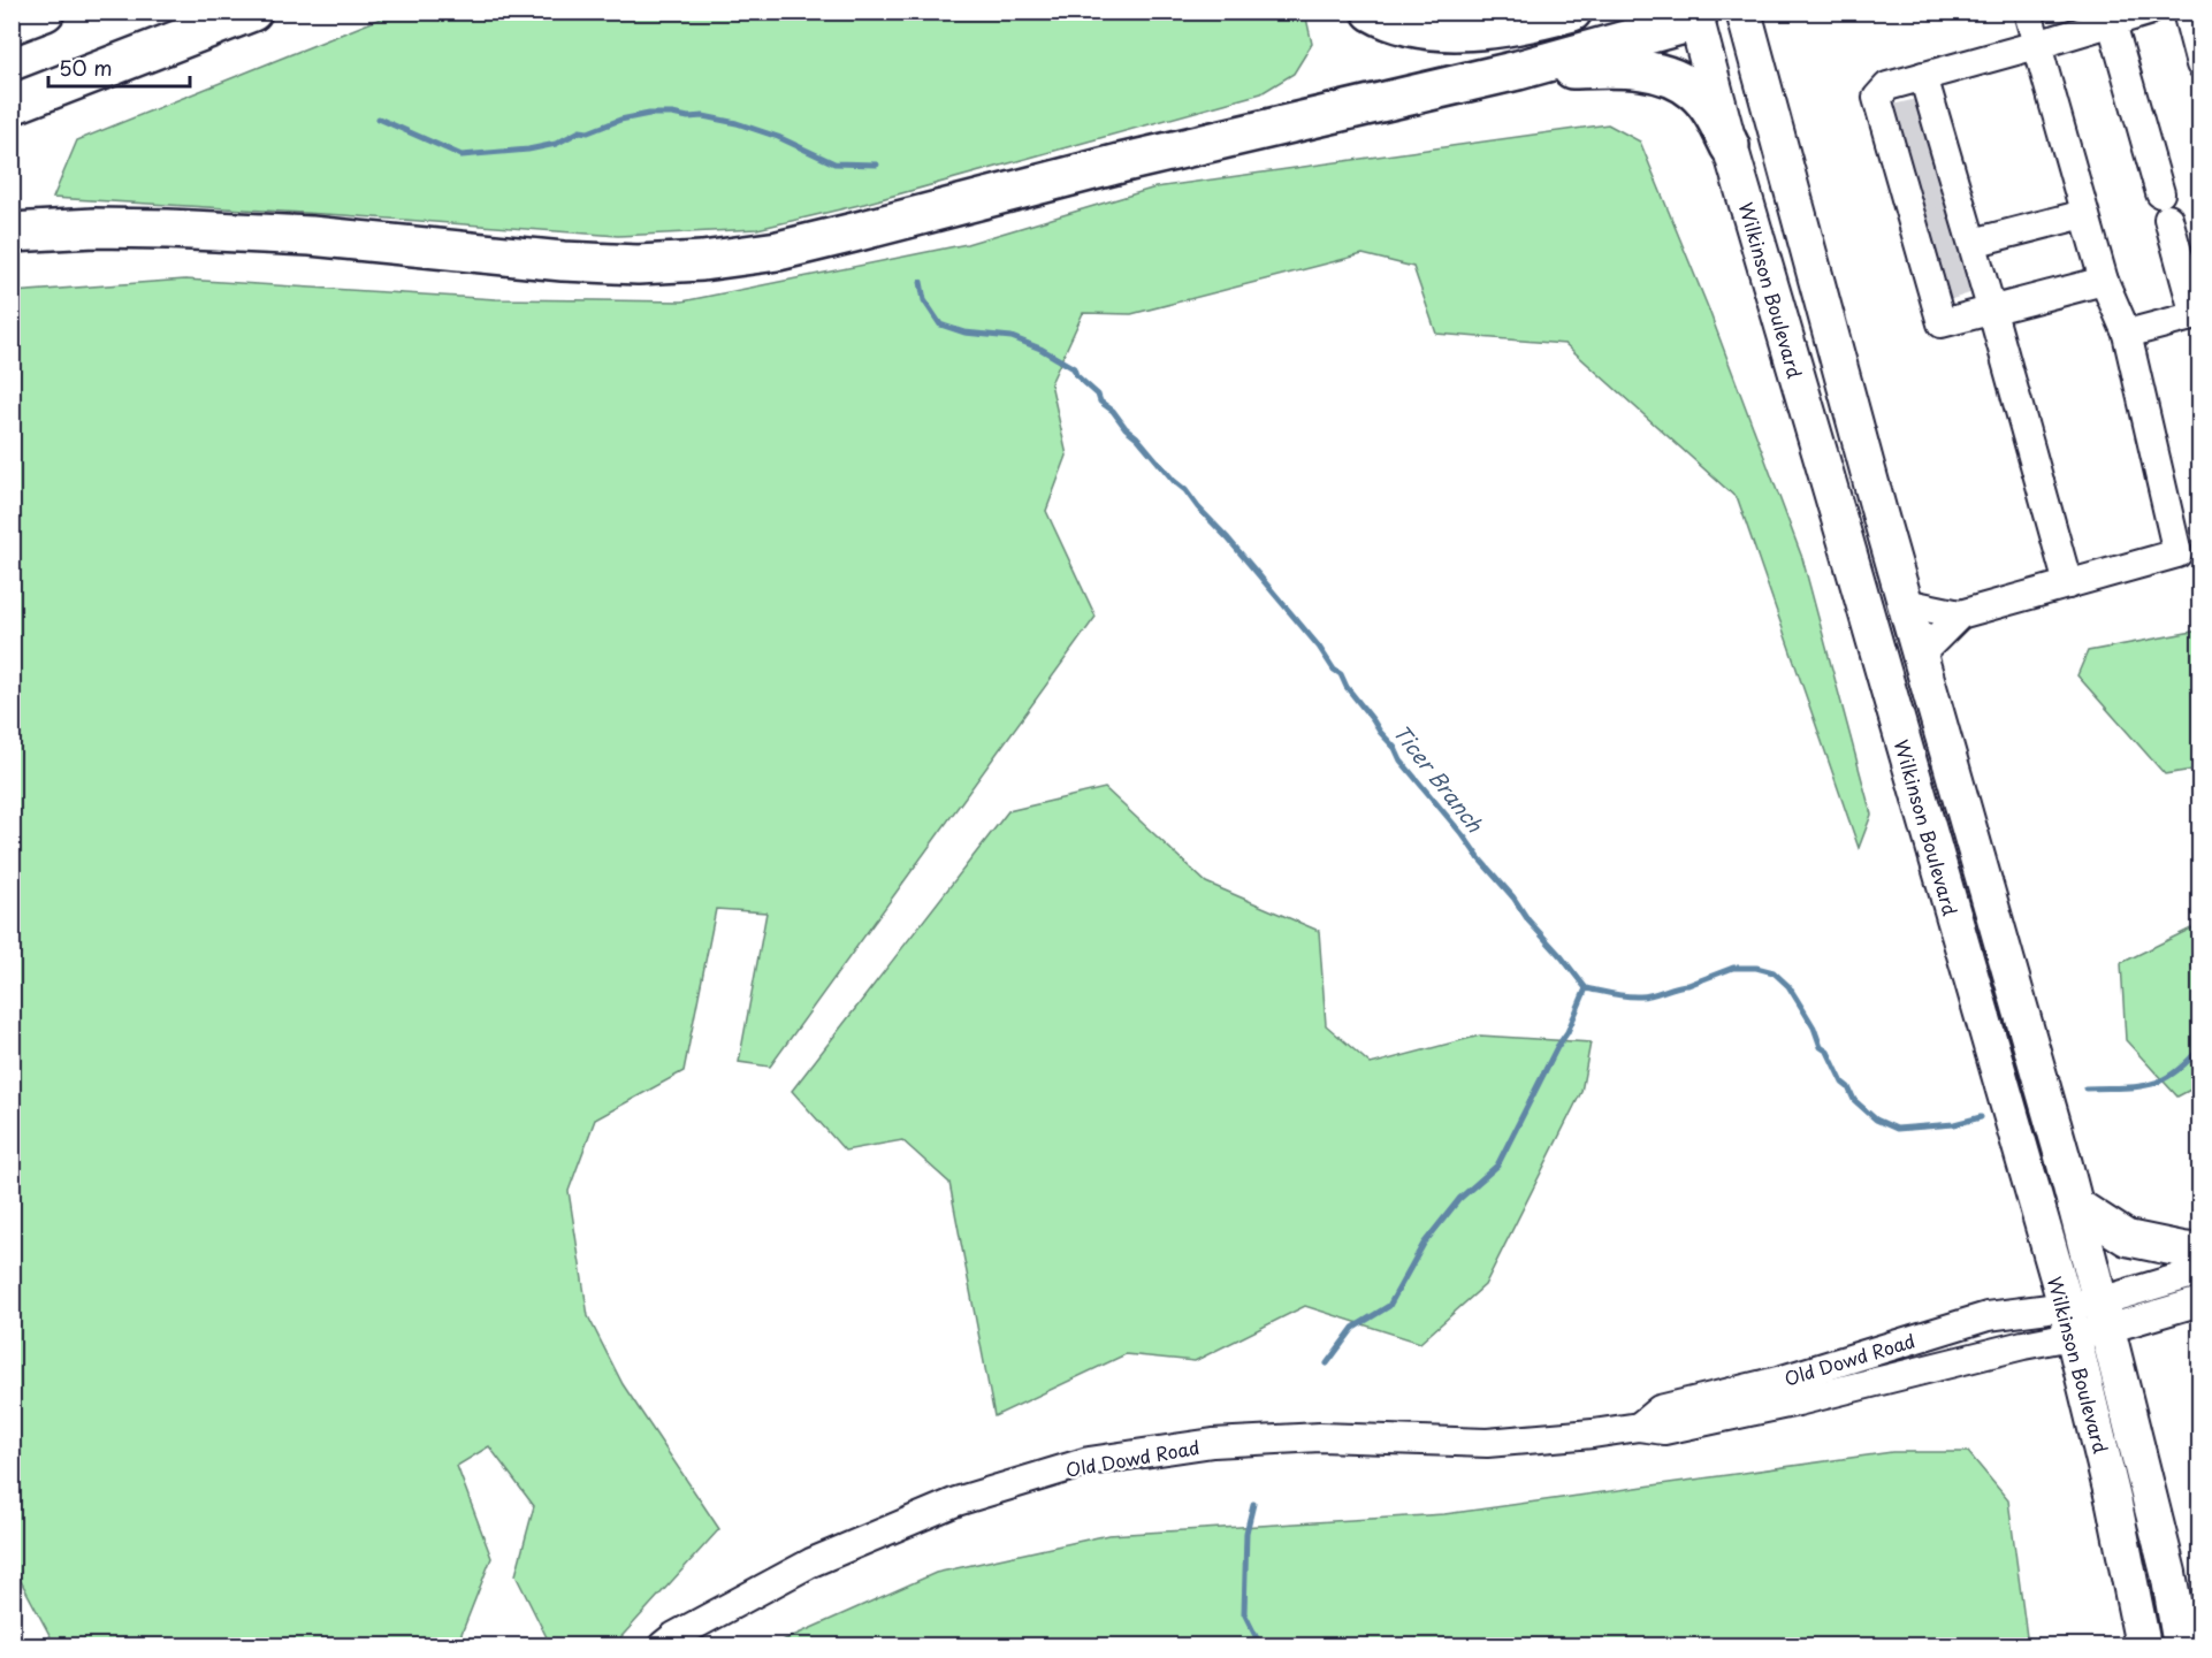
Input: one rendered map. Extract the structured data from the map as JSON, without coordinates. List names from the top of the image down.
{
  "streets": {
    "main road": ["Wilkinson Boulevard"],
    "street": ["Old Dowd Road"]
  },
  "crossings": [
    ["Wilkinson Boulevard", "Old Dowd Road"]
  ],
  "water": ["Ticer Branch"],
  "scale_bar": "50 m"
}
